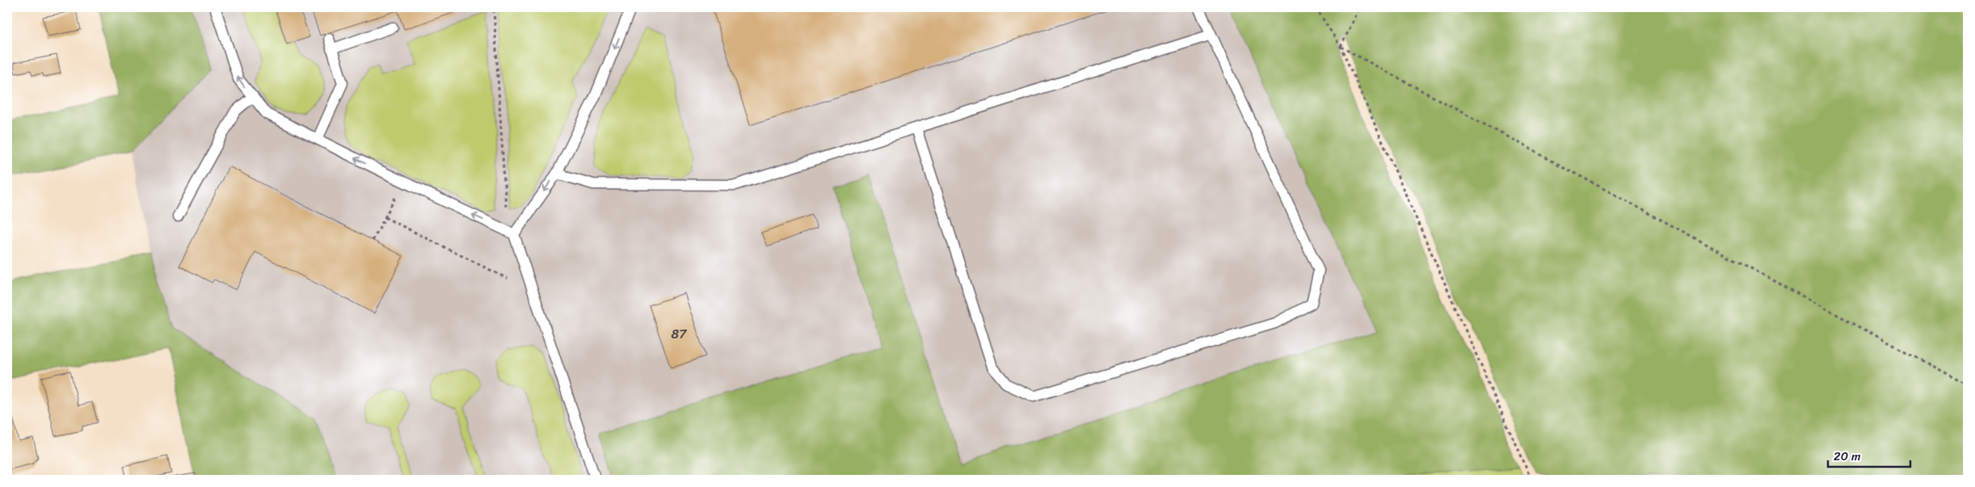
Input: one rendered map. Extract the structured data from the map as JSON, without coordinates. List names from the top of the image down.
{
  "house_numbers": ["87"],
  "scale_bar": "20 m"
}
